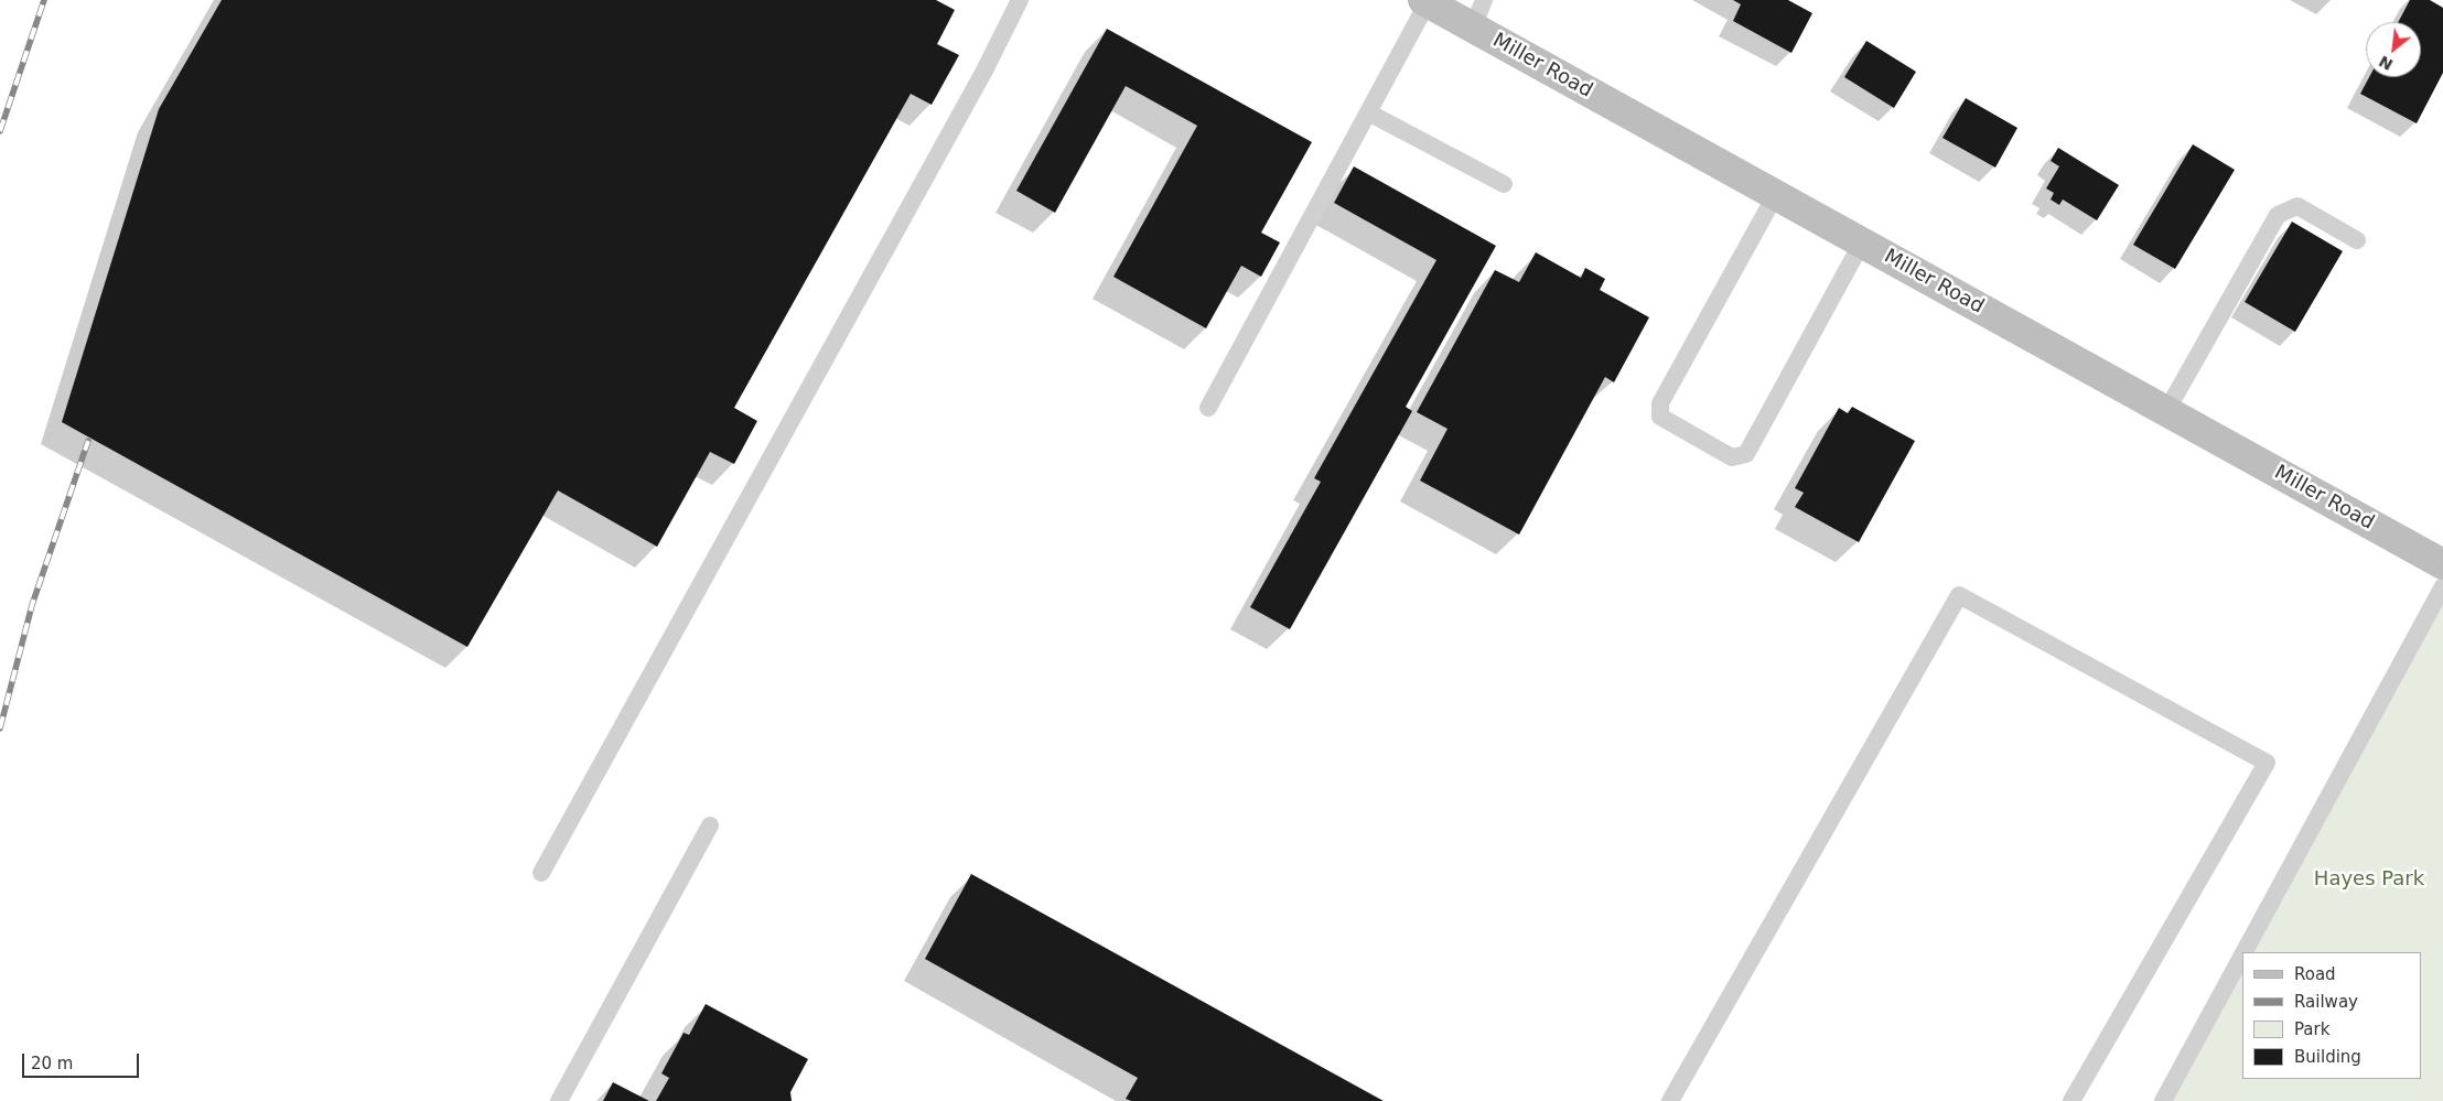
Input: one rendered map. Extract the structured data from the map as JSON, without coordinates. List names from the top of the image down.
{
  "streets": {
    "street": ["Miller Road"]
  },
  "parks": ["Hayes Park"],
  "legend": [
    "Road",
    "Railway",
    "Park",
    "Building"
  ],
  "scale_bar": "20 m",
  "north": "bottom left"
}
